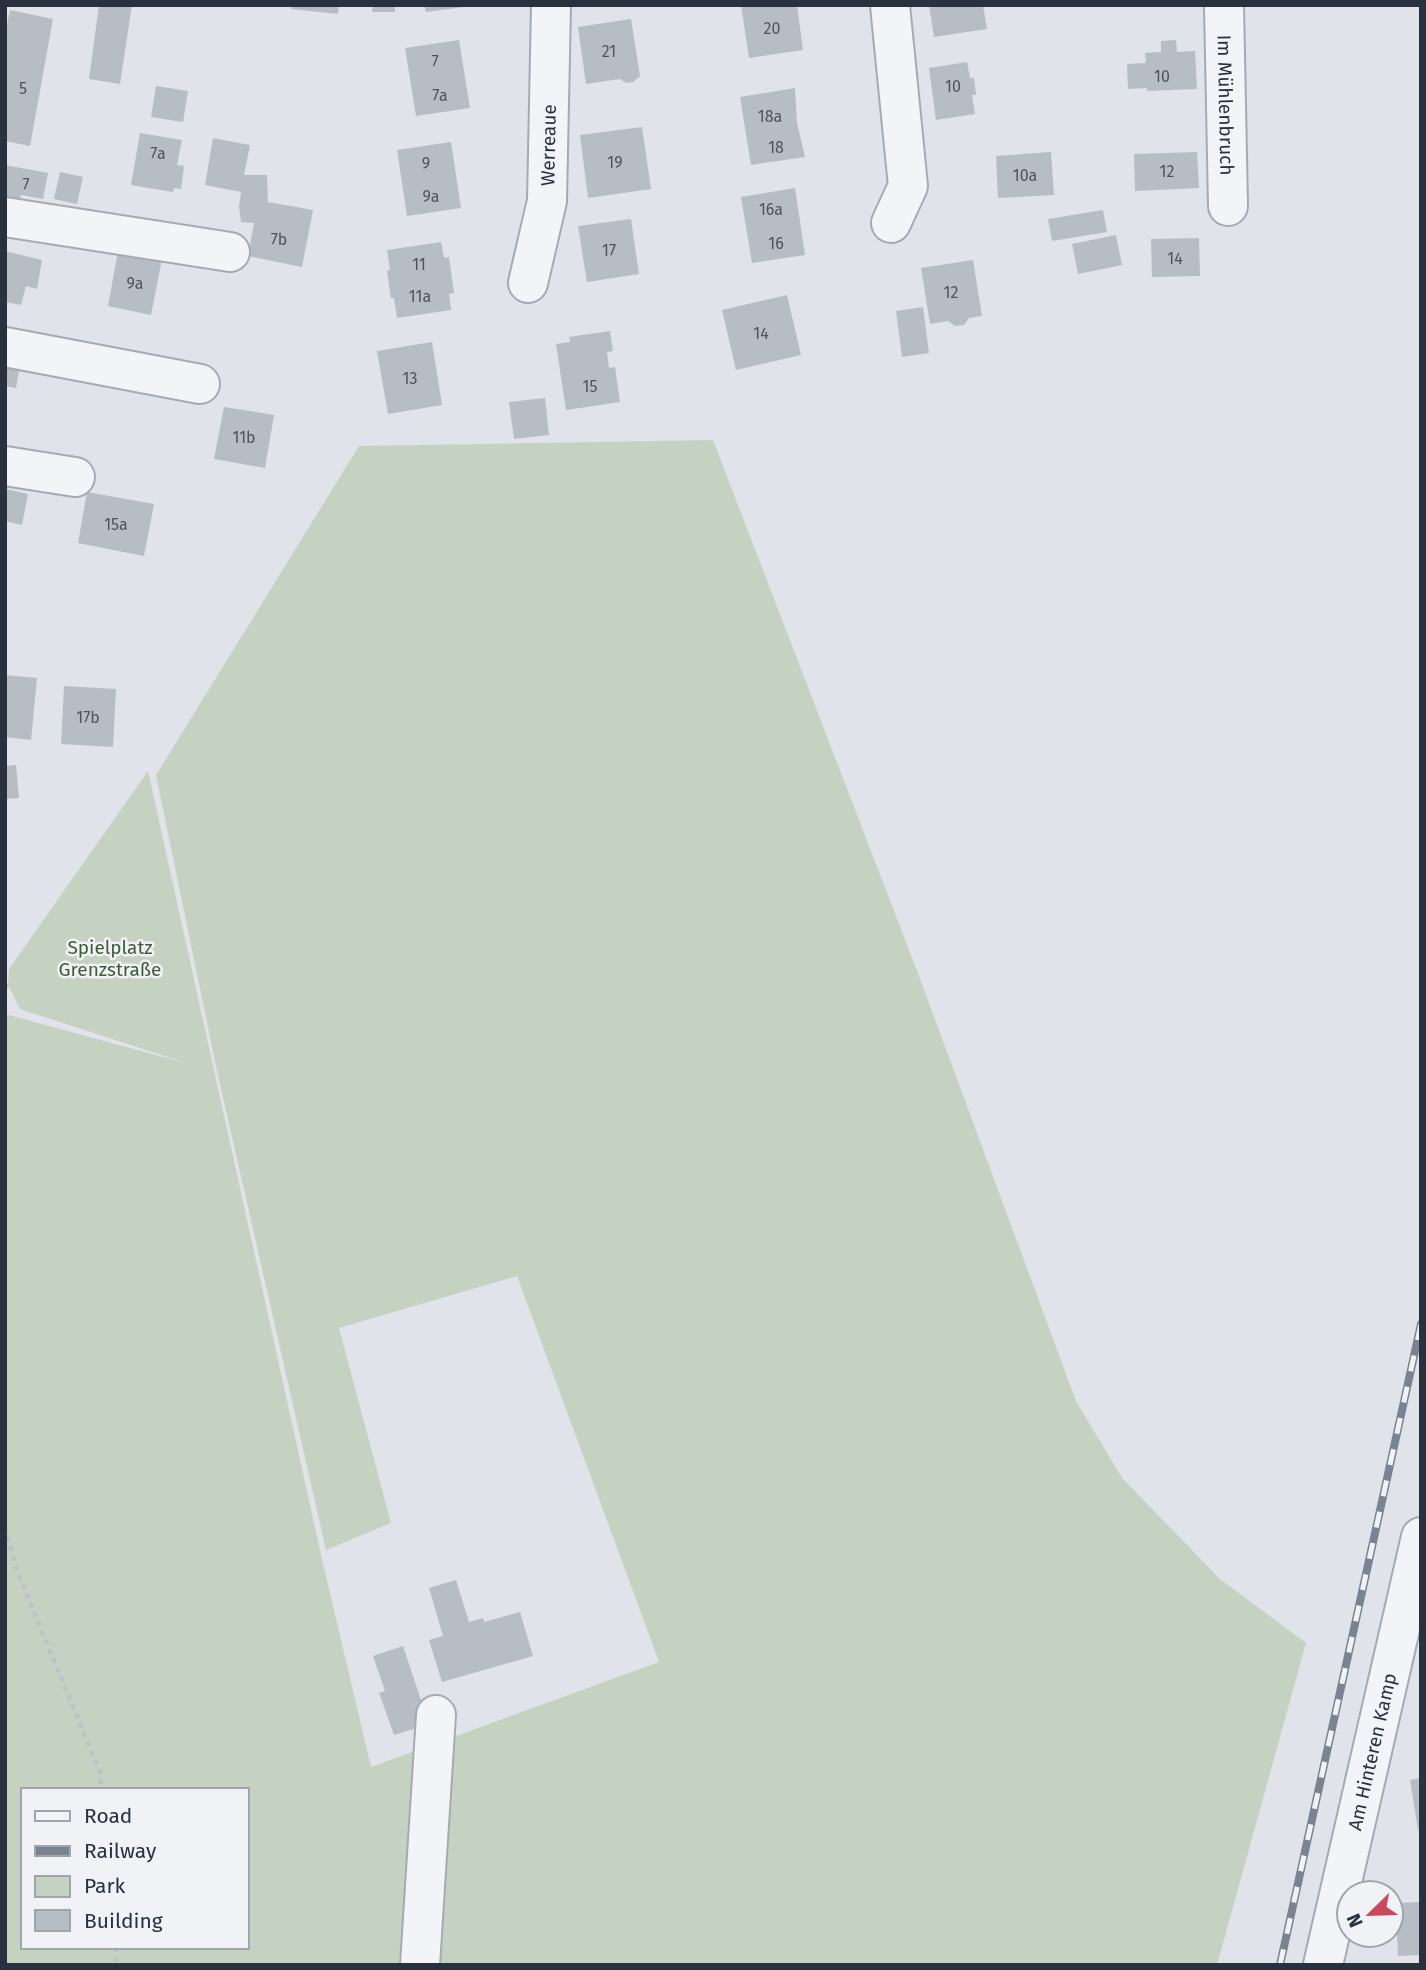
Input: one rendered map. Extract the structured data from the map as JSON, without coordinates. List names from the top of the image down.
{
  "streets": {
    "street": ["Im Mühlenbruch", "Werreaue", "Am Hinteren Kamp"]
  },
  "parks": ["Spielplatz Grenzstraße"],
  "house_numbers": [
    "20",
    "21",
    "7",
    "10",
    "10",
    "5",
    "7a",
    "18a",
    "18",
    "7a",
    "19",
    "9",
    "12",
    "10a",
    "7",
    "9a",
    "16a",
    "7b",
    "16",
    "17",
    "14",
    "11",
    "9a",
    "12",
    "11a",
    "14",
    "13",
    "15",
    "11b",
    "15a",
    "17b"
  ],
  "legend": [
    "Road",
    "Railway",
    "Park",
    "Building"
  ],
  "north": "bottom left"
}
